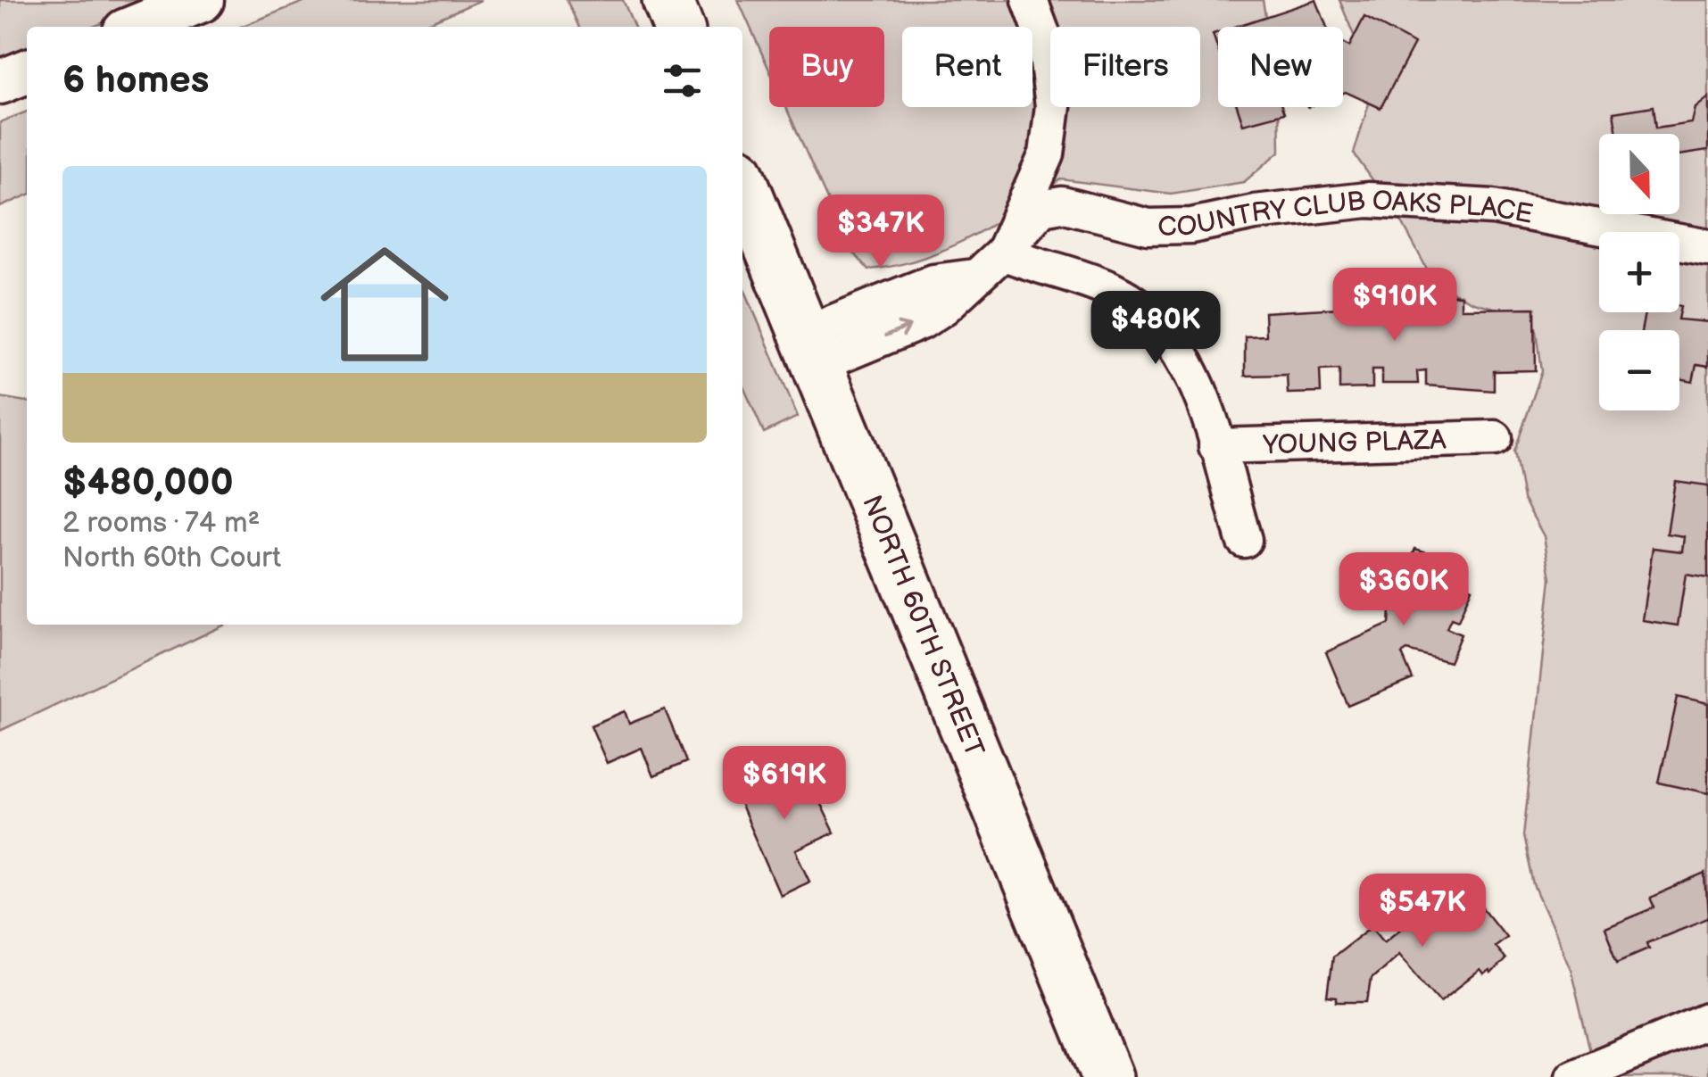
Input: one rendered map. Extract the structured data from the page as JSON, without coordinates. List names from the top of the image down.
{
  "streets": {
    "main road": ["NORTH 60TH STREET"],
    "street": ["COUNTRY CLUB OAKS PLACE", "YOUNG PLAZA"]
  },
  "crossings": [
    ["COUNTRY CLUB OAKS PLACE", "NORTH 60TH STREET"]
  ],
  "north": "bottom",
  "page": {
    "chip": [
      "Buy",
      "Rent",
      "Filters",
      "New"
    ],
    "heading": "6 homes",
    "map_buttons": ["+", "−"],
    "list": [
      {
        "name": "$480,000",
        "note": "2 rooms · 74 m² · North 60th Court"
      }
    ],
    "price": [
      "$347K",
      "$910K",
      "$480K",
      "$360K",
      "$619K",
      "$547K"
    ]
  }
}
